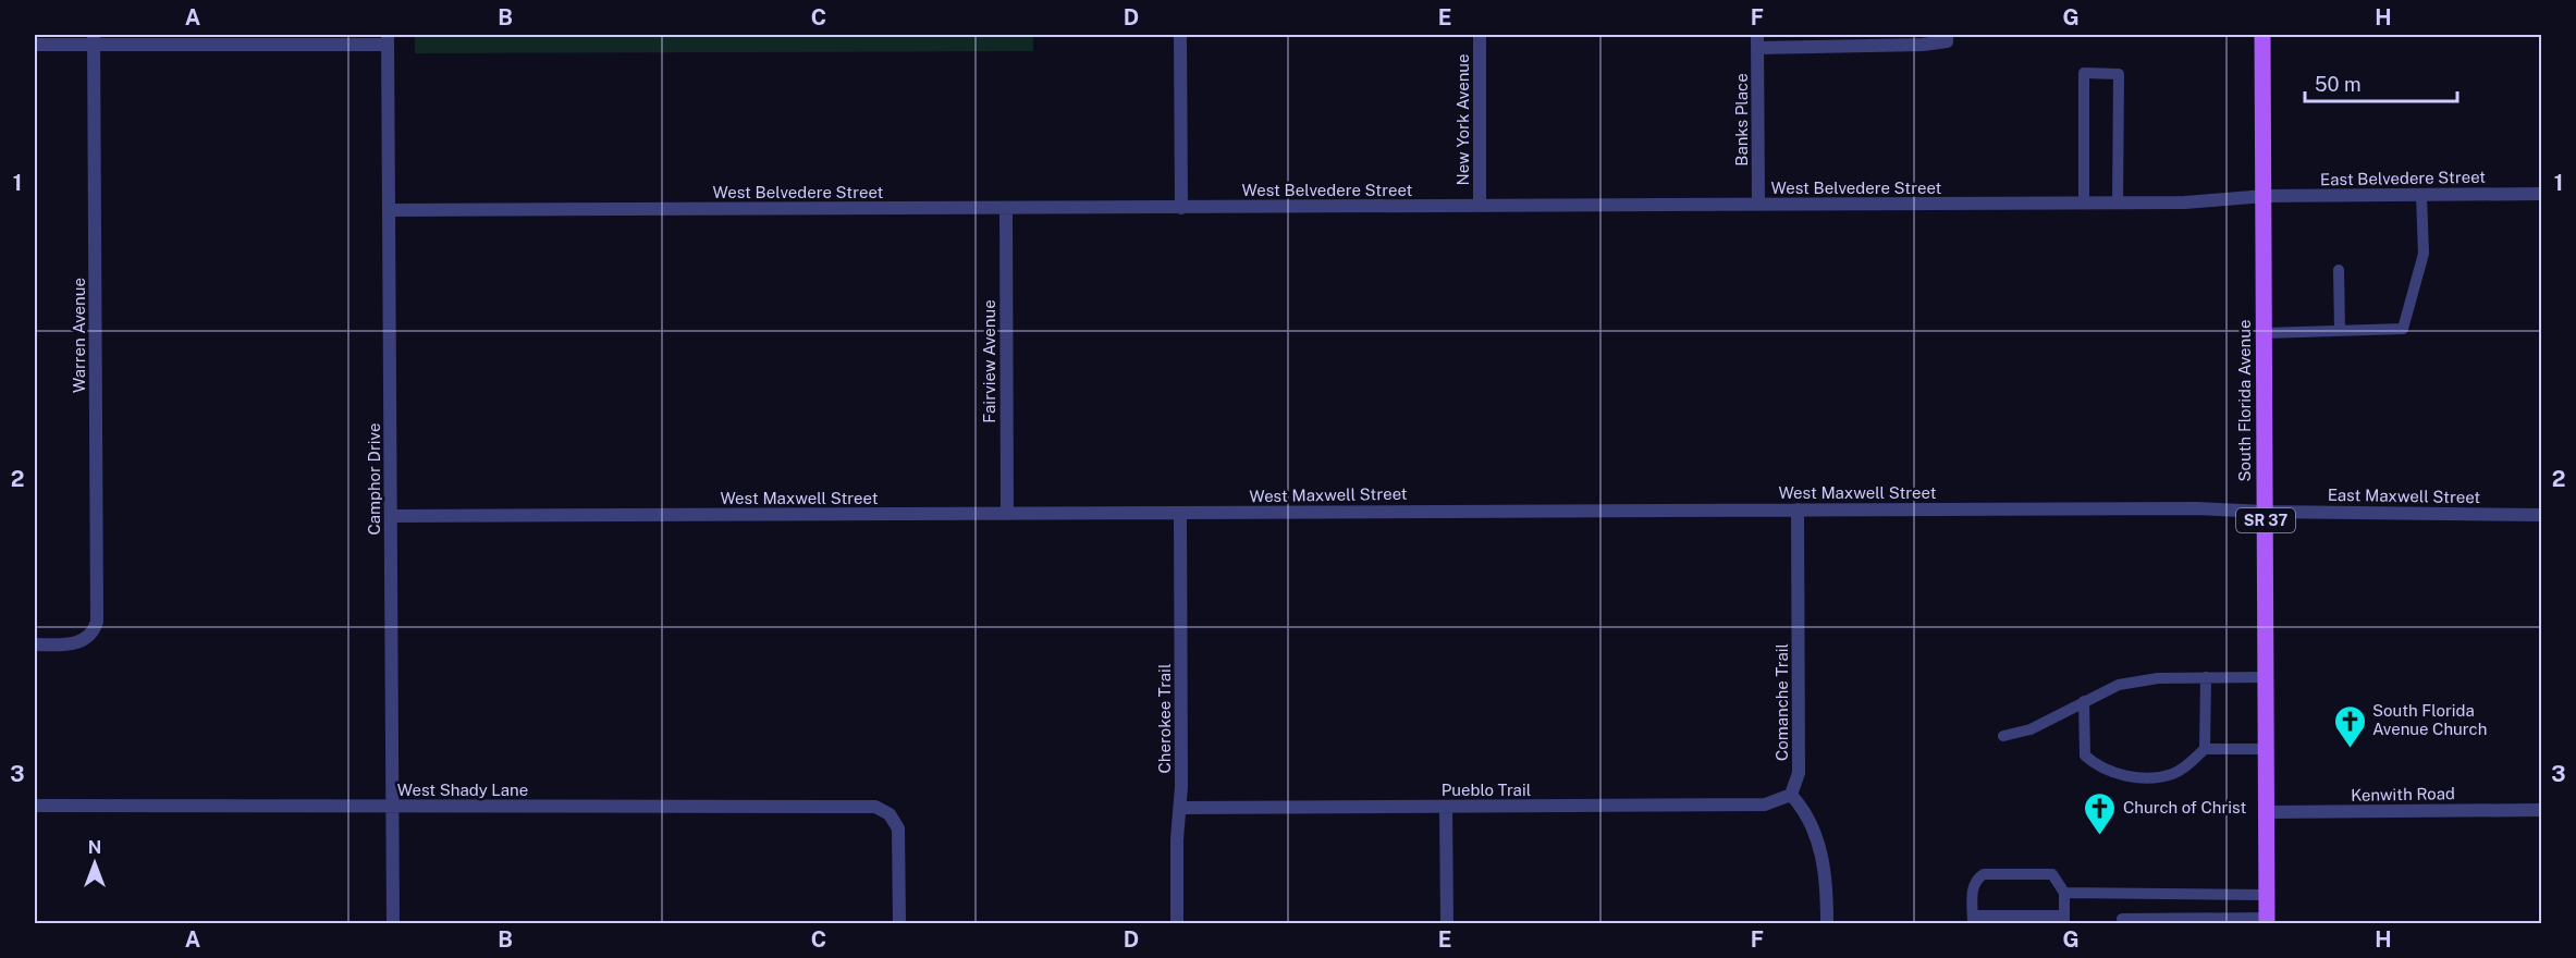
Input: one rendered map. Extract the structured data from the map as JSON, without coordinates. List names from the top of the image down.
{
  "streets": {
    "main road": ["South Florida Avenue", "SR 37"],
    "street": [
      "New York Avenue",
      "Banks Place",
      "East Belvedere Street",
      "West Belvedere Street",
      "Warren Avenue",
      "Fairview Avenue",
      "Camphor Drive",
      "West Maxwell Street",
      "East Maxwell Street",
      "Comanche Trail",
      "Cherokee Trail",
      "West Shady Lane",
      "Pueblo Trail",
      "Kenwith Road"
    ]
  },
  "crossings": [
    ["New York Avenue", "West Belvedere Street"],
    ["Banks Place", "West Belvedere Street"],
    ["East Belvedere Street", "West Belvedere Street"],
    ["East Belvedere Street", "South Florida Avenue"],
    ["West Belvedere Street", "Fairview Avenue"],
    ["West Belvedere Street", "South Florida Avenue"],
    ["West Belvedere Street", "Camphor Drive"],
    ["Fairview Avenue", "West Maxwell Street"],
    ["South Florida Avenue", "West Maxwell Street"],
    ["South Florida Avenue", "East Maxwell Street"],
    ["South Florida Avenue", "Kenwith Road"],
    ["Camphor Drive", "West Maxwell Street"],
    ["Camphor Drive", "West Shady Lane"],
    ["West Maxwell Street", "East Maxwell Street"],
    ["West Maxwell Street", "Comanche Trail"],
    ["West Maxwell Street", "Cherokee Trail"],
    ["Comanche Trail", "Pueblo Trail"],
    ["Cherokee Trail", "Pueblo Trail"]
  ],
  "places": {
    "church": ["South Florida Avenue Church", "Church of Christ"]
  },
  "scale_bar": "50 m",
  "north": "top",
  "grid": {
    "columns": [
      "A",
      "B",
      "C",
      "D",
      "E",
      "F",
      "G",
      "H"
    ],
    "rows": ["1", "2", "3"]
  }
}
